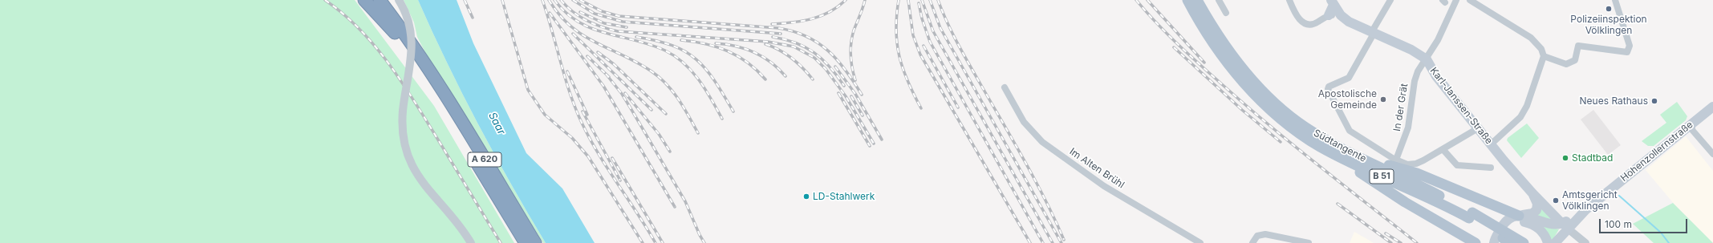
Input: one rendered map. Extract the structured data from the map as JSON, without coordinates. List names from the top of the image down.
{
  "streets": {
    "highway": ["A 620"],
    "main road": [
      "Karl-Janssen-Straße",
      "Südtangente",
      "Hohenzollernstraße",
      "B 51"
    ],
    "street": ["In der Grät", "Im Alten Brühl"]
  },
  "crossings": [
    ["Karl-Janssen-Straße", "In der Grät"],
    ["Karl-Janssen-Straße", "Hohenzollernstraße"]
  ],
  "water": ["Saar"],
  "places": [
    "Polizeiinspektion Völklingen",
    "Apostolische Gemeinde",
    "Neues Rathaus",
    "Stadtbad",
    "LD-Stahlwerk",
    "Amtsgericht Völklingen"
  ],
  "scale_bar": "100 m"
}
